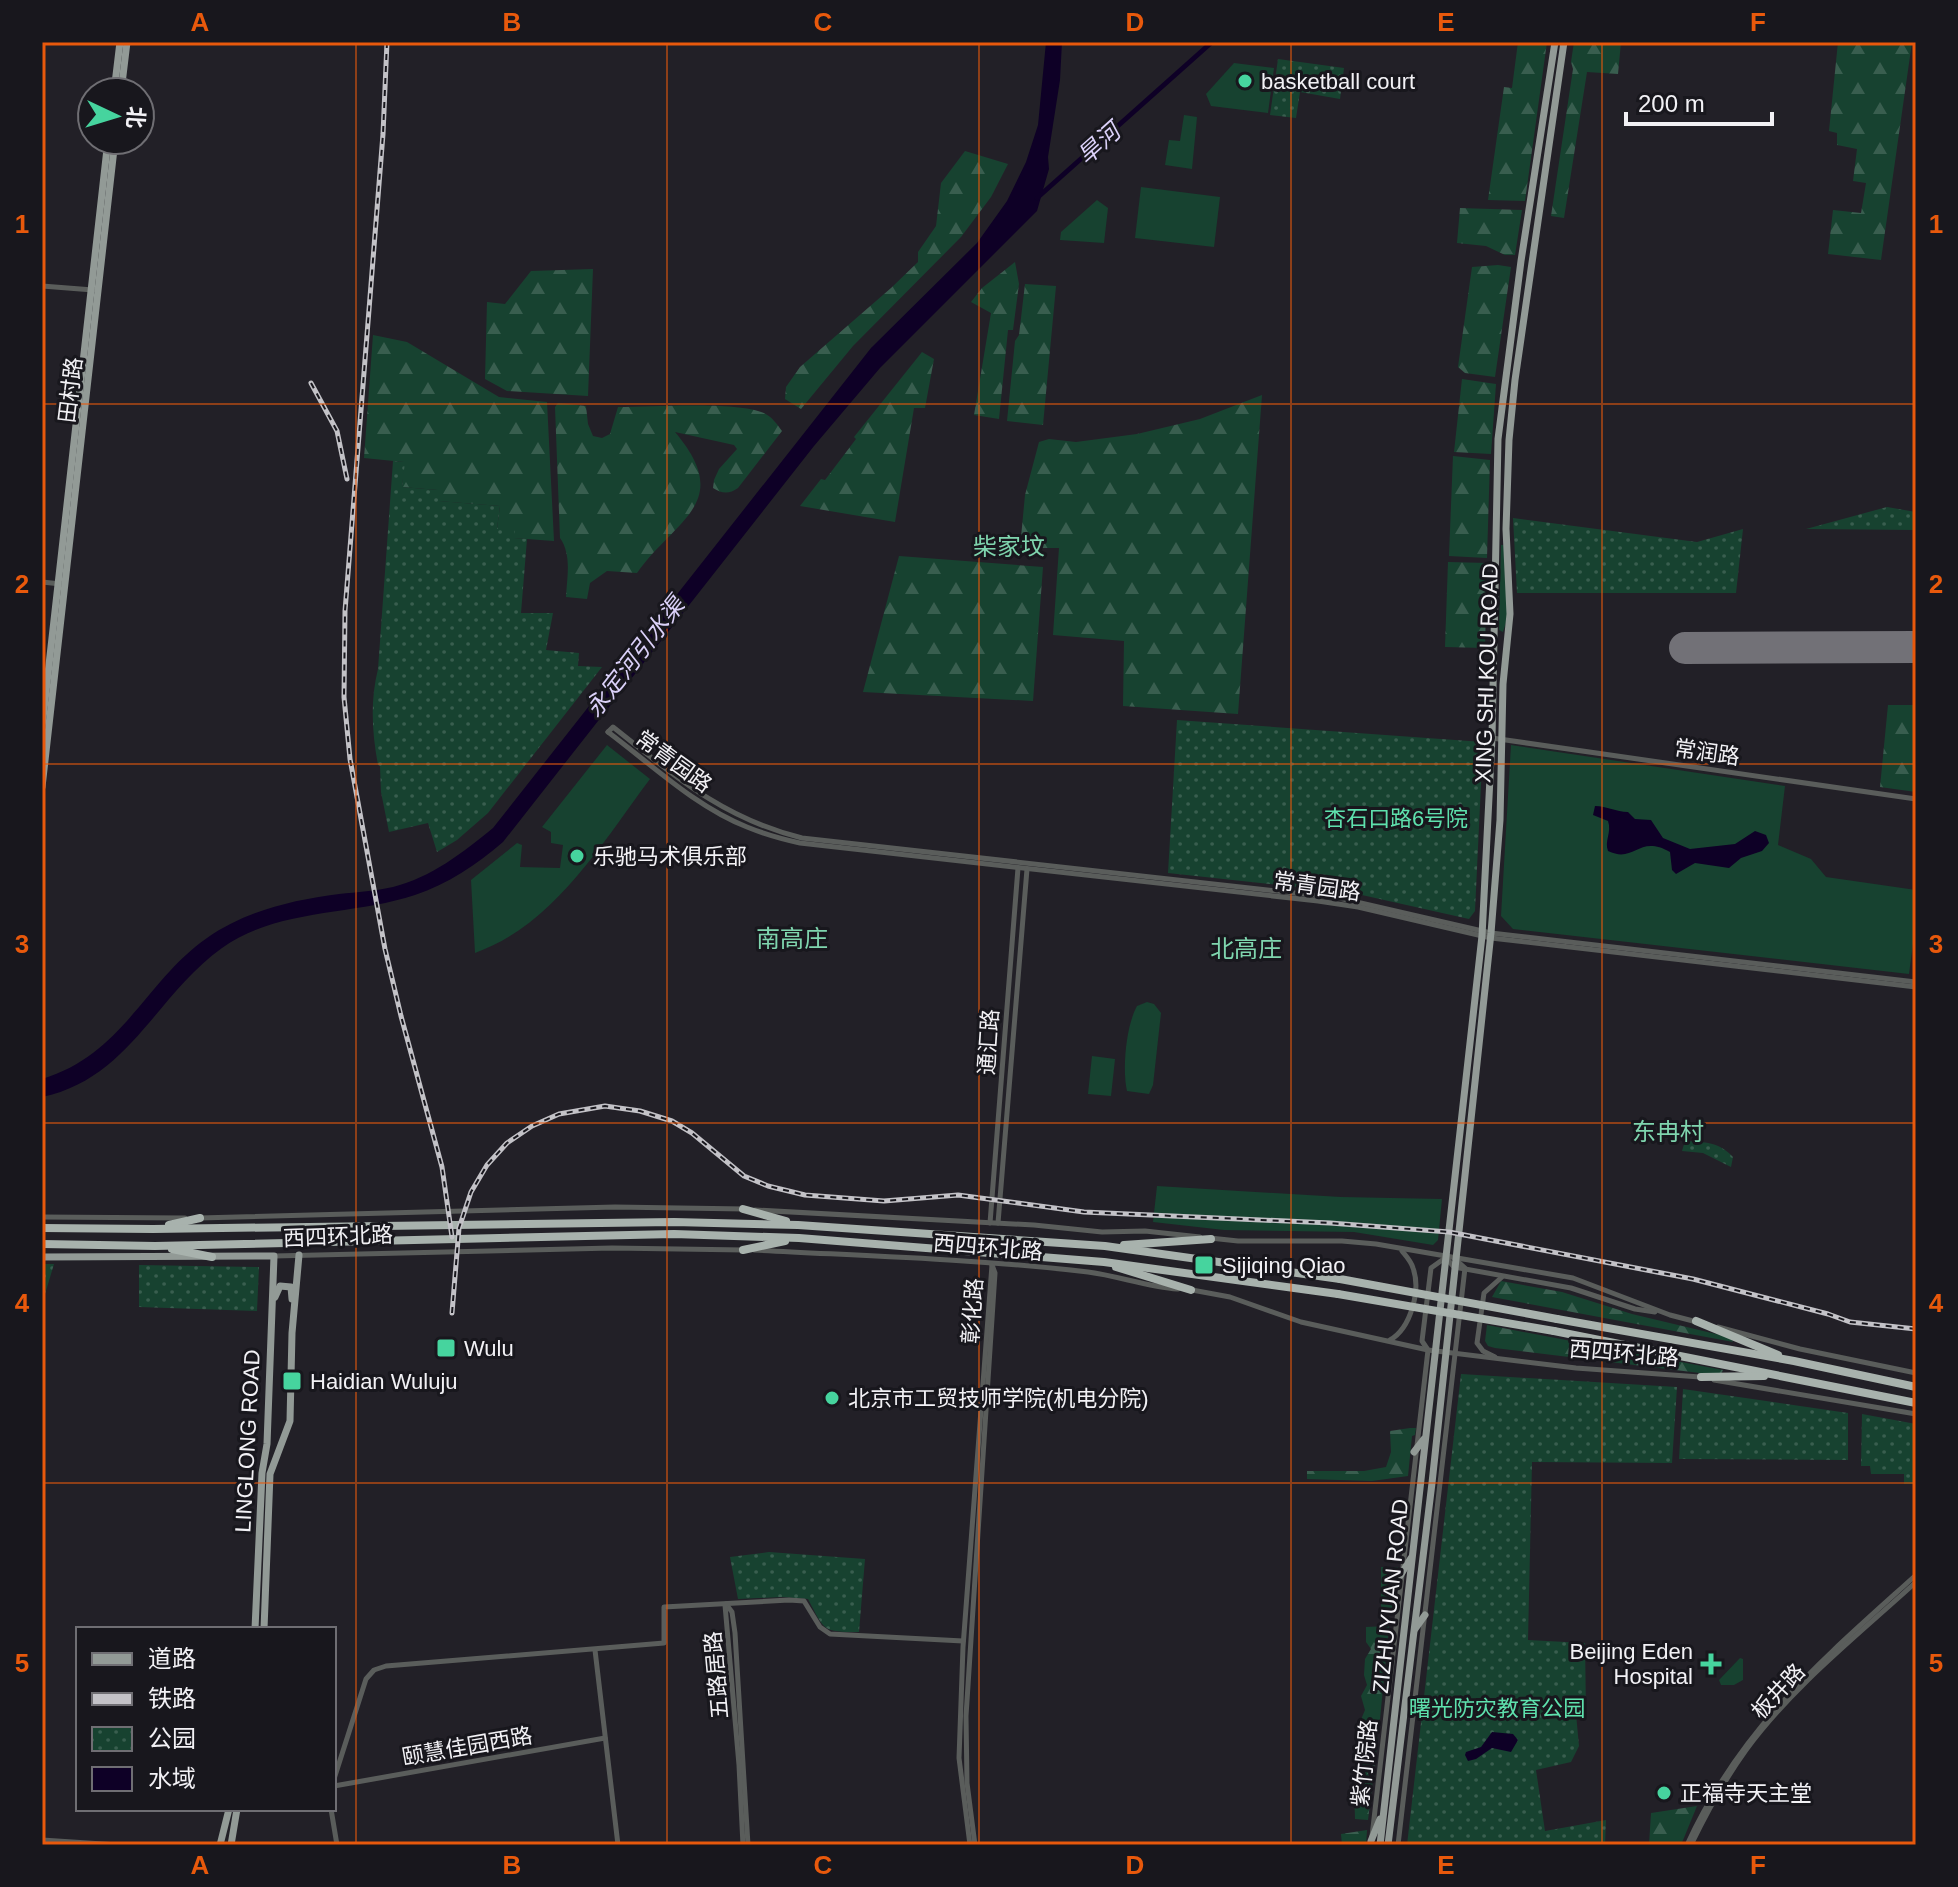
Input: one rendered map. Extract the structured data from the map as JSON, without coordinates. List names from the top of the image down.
{
  "streets": {
    "highway": ["西四环北路"],
    "main road": [
      "田村路",
      "XING SHI KOU ROAD",
      "LINGLONG ROAD",
      "ZIZHUYUAN ROAD"
    ],
    "street": [
      "常润路",
      "常青园路",
      "通汇路",
      "彰化路",
      "五路居路",
      "板井路",
      "颐慧佳园西路",
      "紫竹院路"
    ]
  },
  "crossings": [
    ["XING SHI KOU ROAD", "常润路"],
    ["XING SHI KOU ROAD", "常青园路"],
    ["XING SHI KOU ROAD", "西四环北路"],
    ["XING SHI KOU ROAD", "ZIZHUYUAN ROAD"],
    ["XING SHI KOU ROAD", "紫竹院路"],
    ["常青园路", "通汇路"],
    ["通汇路", "西四环北路"],
    ["西四环北路", "彰化路"],
    ["西四环北路", "LINGLONG ROAD"],
    ["西四环北路", "ZIZHUYUAN ROAD"],
    ["西四环北路", "紫竹院路"],
    ["ZIZHUYUAN ROAD", "紫竹院路"]
  ],
  "districts": [
    "柴家坟",
    "南高庄",
    "北高庄",
    "东冉村"
  ],
  "water": ["旱河", "永定河引水渠"],
  "parks": ["杏石口路6号院", "曙光防灾教育公园"],
  "places": {
    "other": [
      "basketball court",
      "乐驰马术俱乐部",
      "北京市工贸技师学院(机电分院)",
      "正福寺天主堂"
    ],
    "transit": ["Sijiqing Qiao", "Wulu", "Haidian Wuluju"],
    "health": ["Beijing Eden Hospital"]
  },
  "legend": [
    "道路",
    "铁路",
    "公园",
    "水域"
  ],
  "scale_bar": "200 m",
  "north": "right",
  "grid": {
    "columns": [
      "A",
      "B",
      "C",
      "D",
      "E",
      "F"
    ],
    "rows": [
      "1",
      "2",
      "3",
      "4",
      "5"
    ]
  }
}
